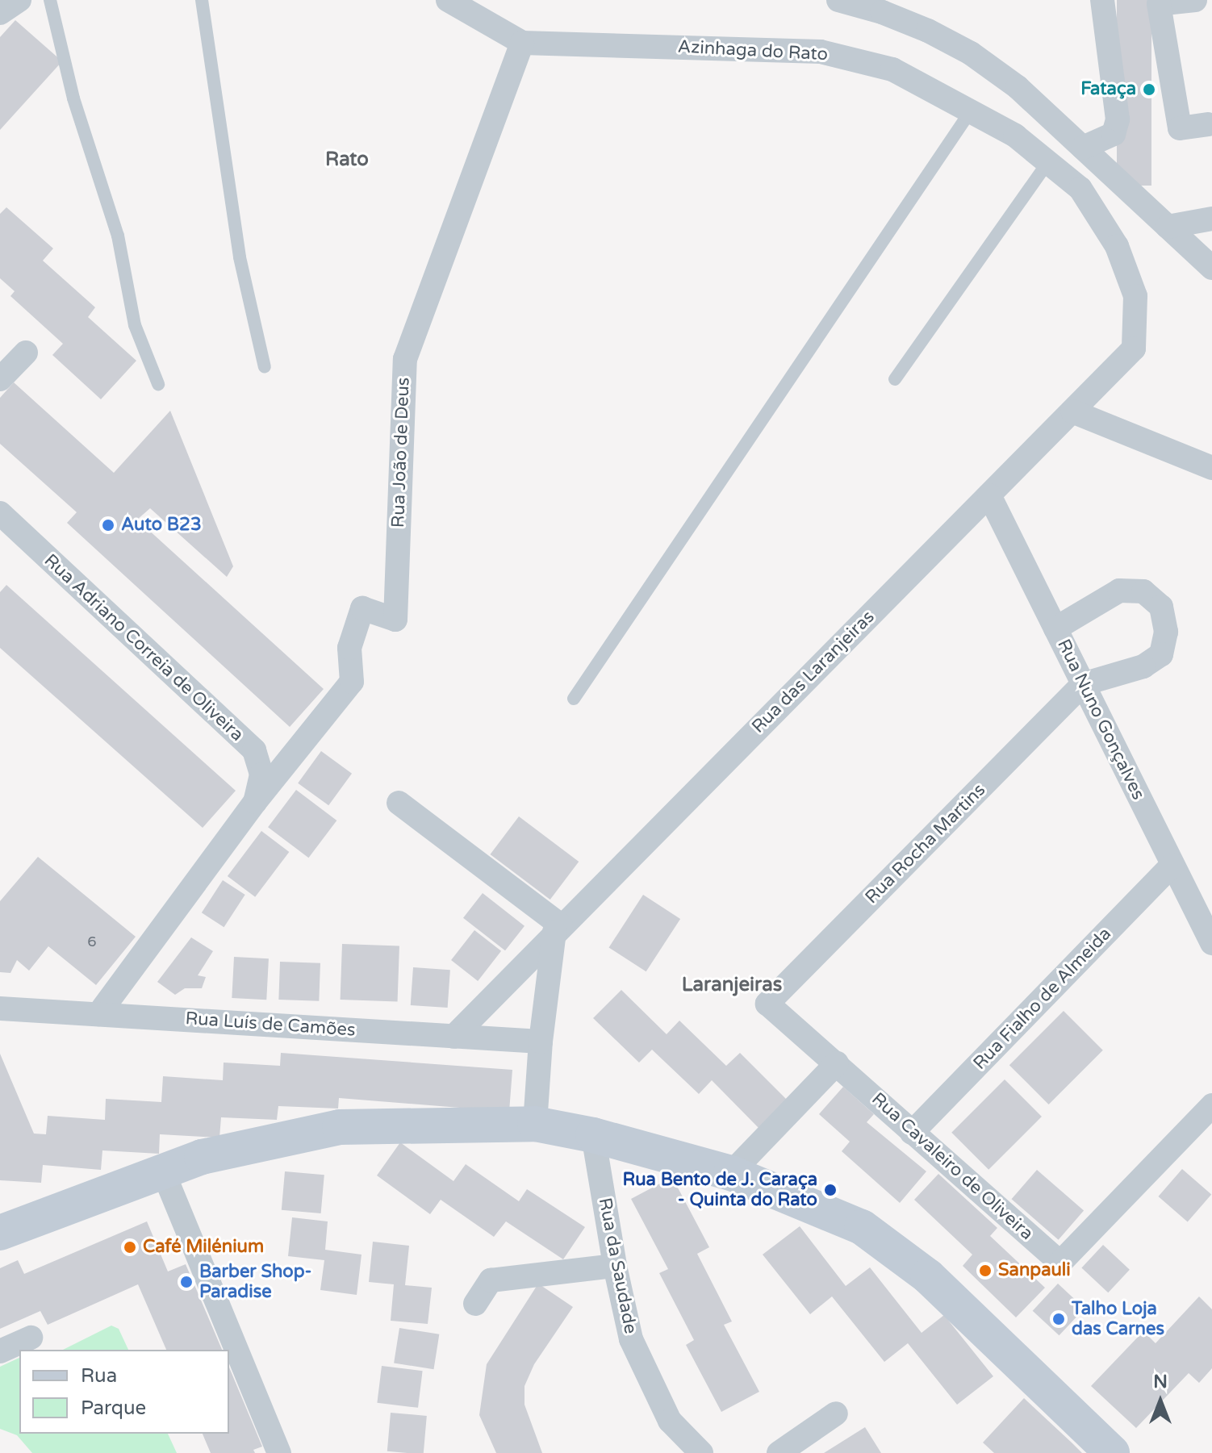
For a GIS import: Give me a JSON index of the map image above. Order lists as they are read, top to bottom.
{
  "streets": {
    "street": [
      "Azinhaga do Rato",
      "Rua João de Deus",
      "Rua Adriano Correia de Oliveira",
      "Rua das Laranjeiras",
      "Rua Nuno Gonçalves",
      "Rua Rocha Martins",
      "Rua Fialho de Almeida",
      "Rua Luís de Camões",
      "Rua Cavaleiro de Oliveira",
      "Rua da Saudade"
    ]
  },
  "crossings": [
    ["Azinhaga do Rato", "Rua João de Deus"],
    ["Azinhaga do Rato", "Rua das Laranjeiras"],
    ["Rua João de Deus", "Rua Adriano Correia de Oliveira"],
    ["Rua Adriano Correia de Oliveira", "Rua Luís de Camões"],
    ["Rua das Laranjeiras", "Rua Nuno Gonçalves"],
    ["Rua das Laranjeiras", "Rua Luís de Camões"],
    ["Rua Nuno Gonçalves", "Rua Rocha Martins"],
    ["Rua Nuno Gonçalves", "Rua Fialho de Almeida"],
    ["Rua Rocha Martins", "Rua Cavaleiro de Oliveira"],
    ["Rua Fialho de Almeida", "Rua Cavaleiro de Oliveira"]
  ],
  "districts": ["Rato", "Laranjeiras"],
  "places": [
    "Fataça",
    "Auto B23",
    "Rua Bento de J. Caraça - Quinta do Rato",
    "Café Milénium",
    "Sanpauli",
    "Barber Shop- Paradise",
    "Talho Loja das Carnes"
  ],
  "house_numbers": ["6"],
  "legend": ["Rua", "Parque"],
  "north": "top"
}
